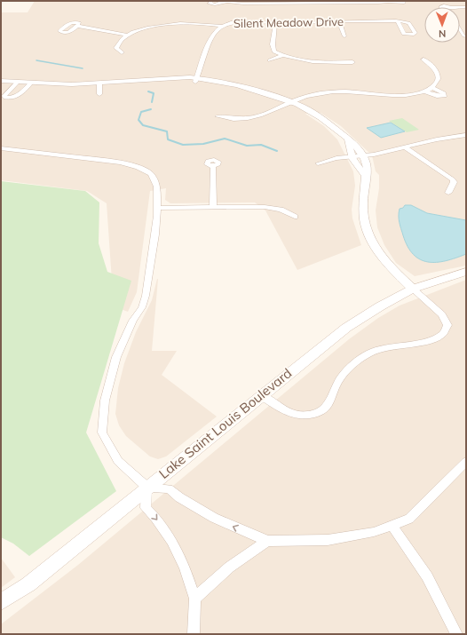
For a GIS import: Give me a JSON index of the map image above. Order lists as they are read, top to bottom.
{
  "streets": {
    "main road": ["Lake Saint Louis Boulevard"],
    "street": ["Silent Meadow Drive"]
  },
  "north": "bottom"
}
